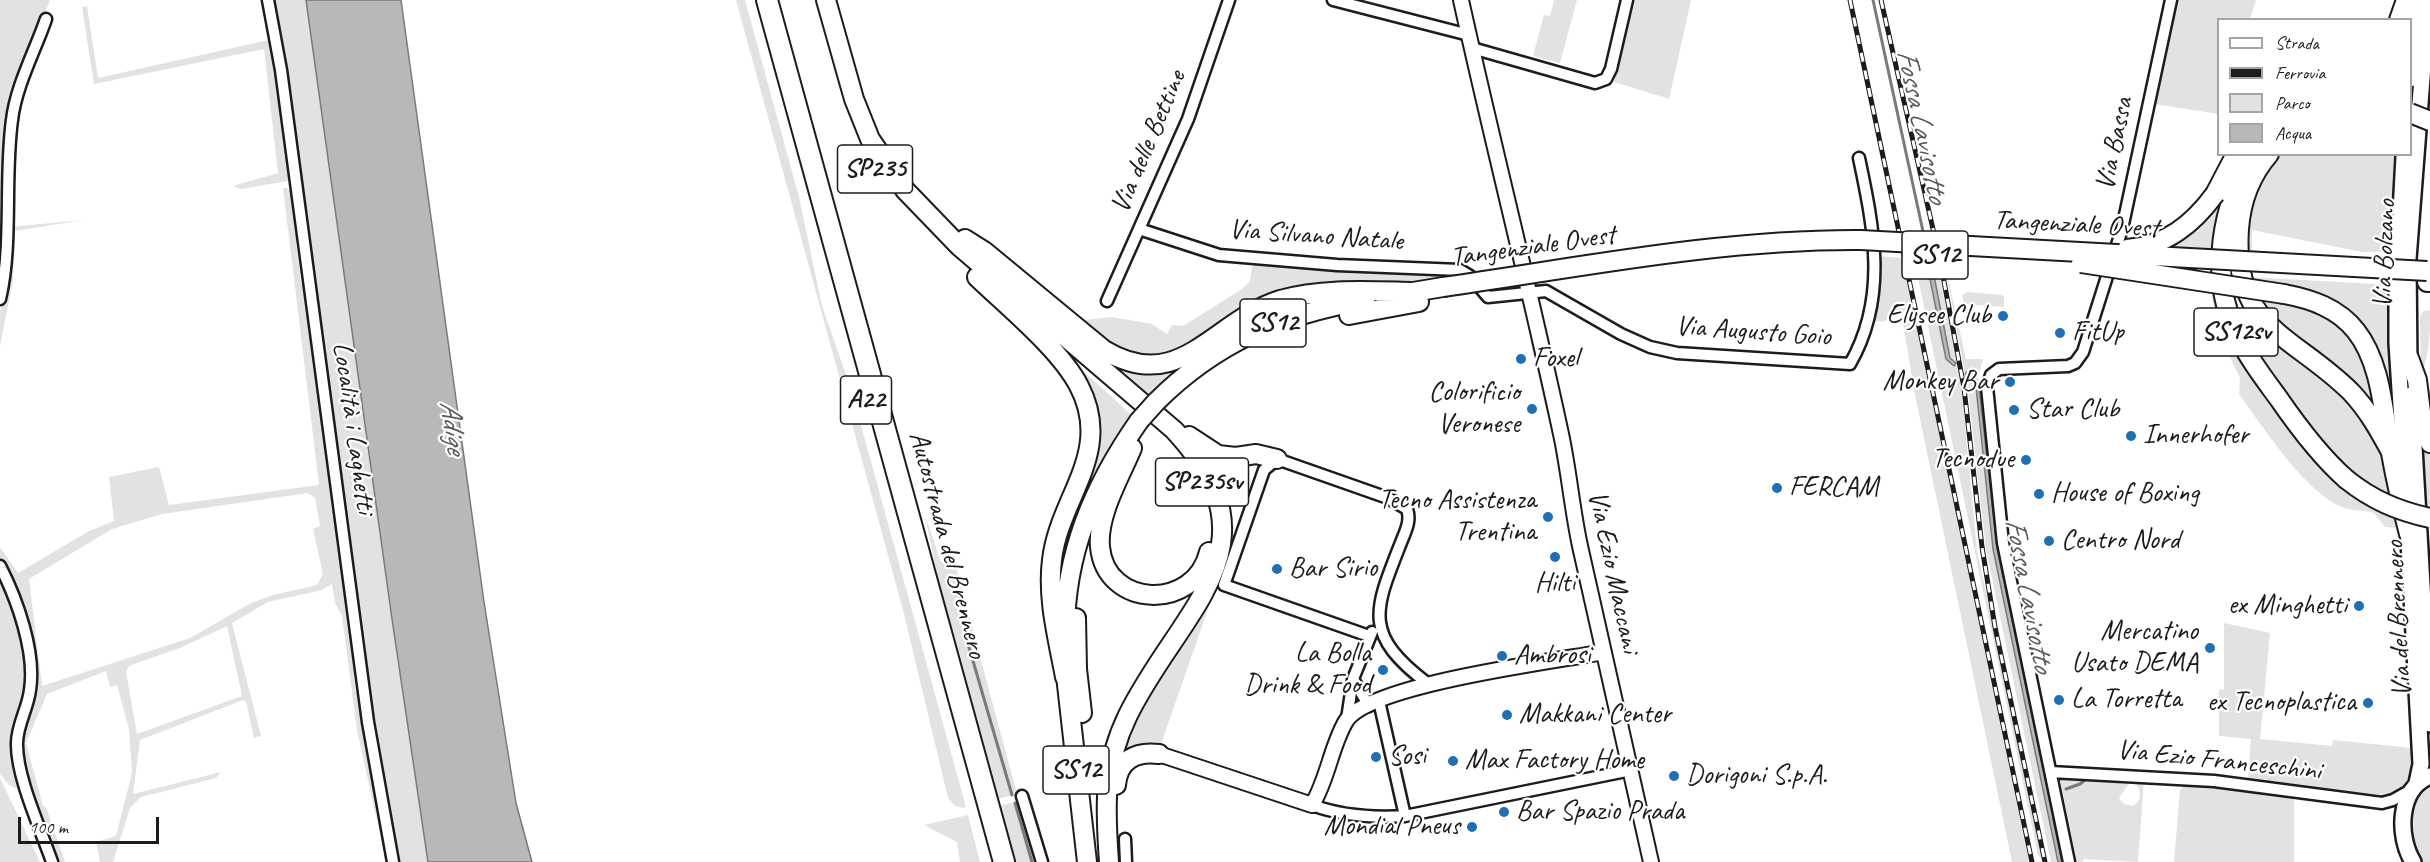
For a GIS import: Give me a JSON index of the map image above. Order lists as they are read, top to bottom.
{
  "streets": {
    "highway": [
      "SP235",
      "Tangenziale Ovest",
      "SS12",
      "SS12sv",
      "A22",
      "SP235sv",
      "Autostrada del Brennero"
    ],
    "main road": ["Via Bolzano", "Via del Brennero"],
    "street": [
      "Via delle Bettine",
      "Via Bassa",
      "Via Silvano Natale",
      "Via Augusto Goio",
      "Località i Laghetti",
      "Via Ezio Maccani",
      "Via Ezio Franceschini"
    ]
  },
  "crossings": [
    ["Via delle Bettine", "Via Silvano Natale"],
    ["Via Bassa", "Via Ezio Franceschini"],
    ["SP235", "SP235sv"],
    ["Tangenziale Ovest", "SS12sv"],
    ["Tangenziale Ovest", "SP235sv"],
    ["Via Silvano Natale", "Via Augusto Goio"],
    ["Via Silvano Natale", "Via Ezio Maccani"],
    ["Via Bolzano", "SS12sv"],
    ["Via Bolzano", "Via del Brennero"],
    ["Via Augusto Goio", "Via Ezio Maccani"],
    ["SS12sv", "Via del Brennero"]
  ],
  "water": ["Fossa Lavisotto", "Adige"],
  "places": [
    "Elysee Club",
    "FitUp",
    "Foxel",
    "Monkey Bar",
    "Colorificio Veronese",
    "Star Club",
    "Innerhofer",
    "Tecnodue",
    "FERCAM",
    "House of Boxing",
    "Tecno Assistenza Trentina",
    "Centro Nord",
    "Hilti",
    "Bar Sirio",
    "ex Minghetti",
    "Mercatino Usato DEMA",
    "Ambrosi",
    "La Bolla Drink & Food",
    "La Torretta",
    "ex Tecnoplastica",
    "Makkani Center",
    "Sosi",
    "Max Factory Home",
    "Dorigoni S.p.A.",
    "Bar Spazio Prada",
    "Mondial Pneus"
  ],
  "legend": [
    "Strada",
    "Ferrovia",
    "Parco",
    "Acqua"
  ],
  "scale_bar": "100 m"
}
